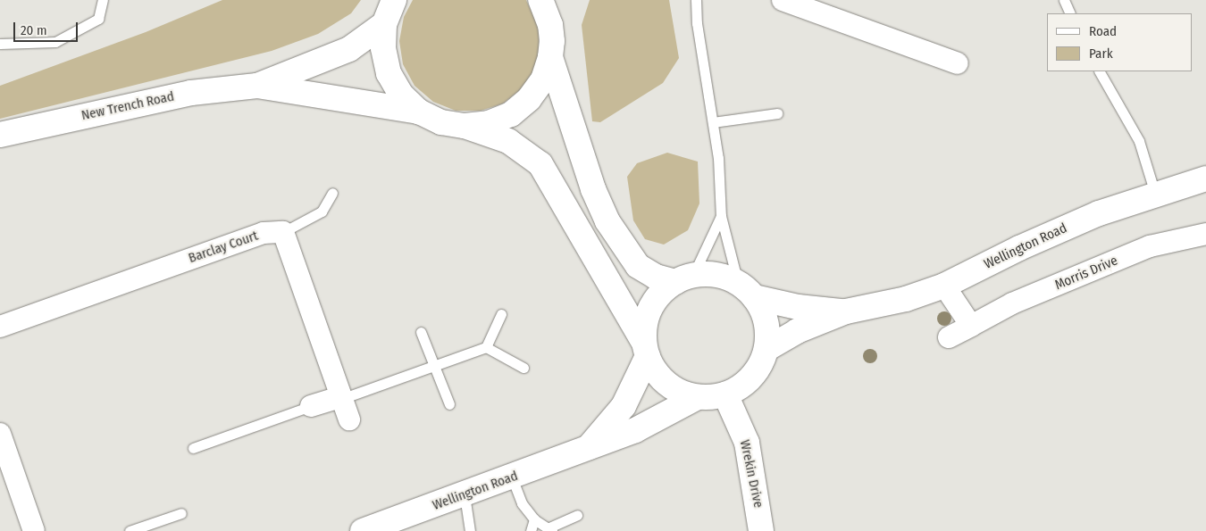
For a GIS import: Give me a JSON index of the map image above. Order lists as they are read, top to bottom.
{
  "streets": {
    "main road": ["New Trench Road", "Wellington Road", "Wrekin Drive"],
    "street": ["Barclay Court", "Morris Drive"]
  },
  "crossings": [
    ["Wellington Road", "Wrekin Drive"]
  ],
  "legend": ["Road", "Park"],
  "scale_bar": "20 m"
}
